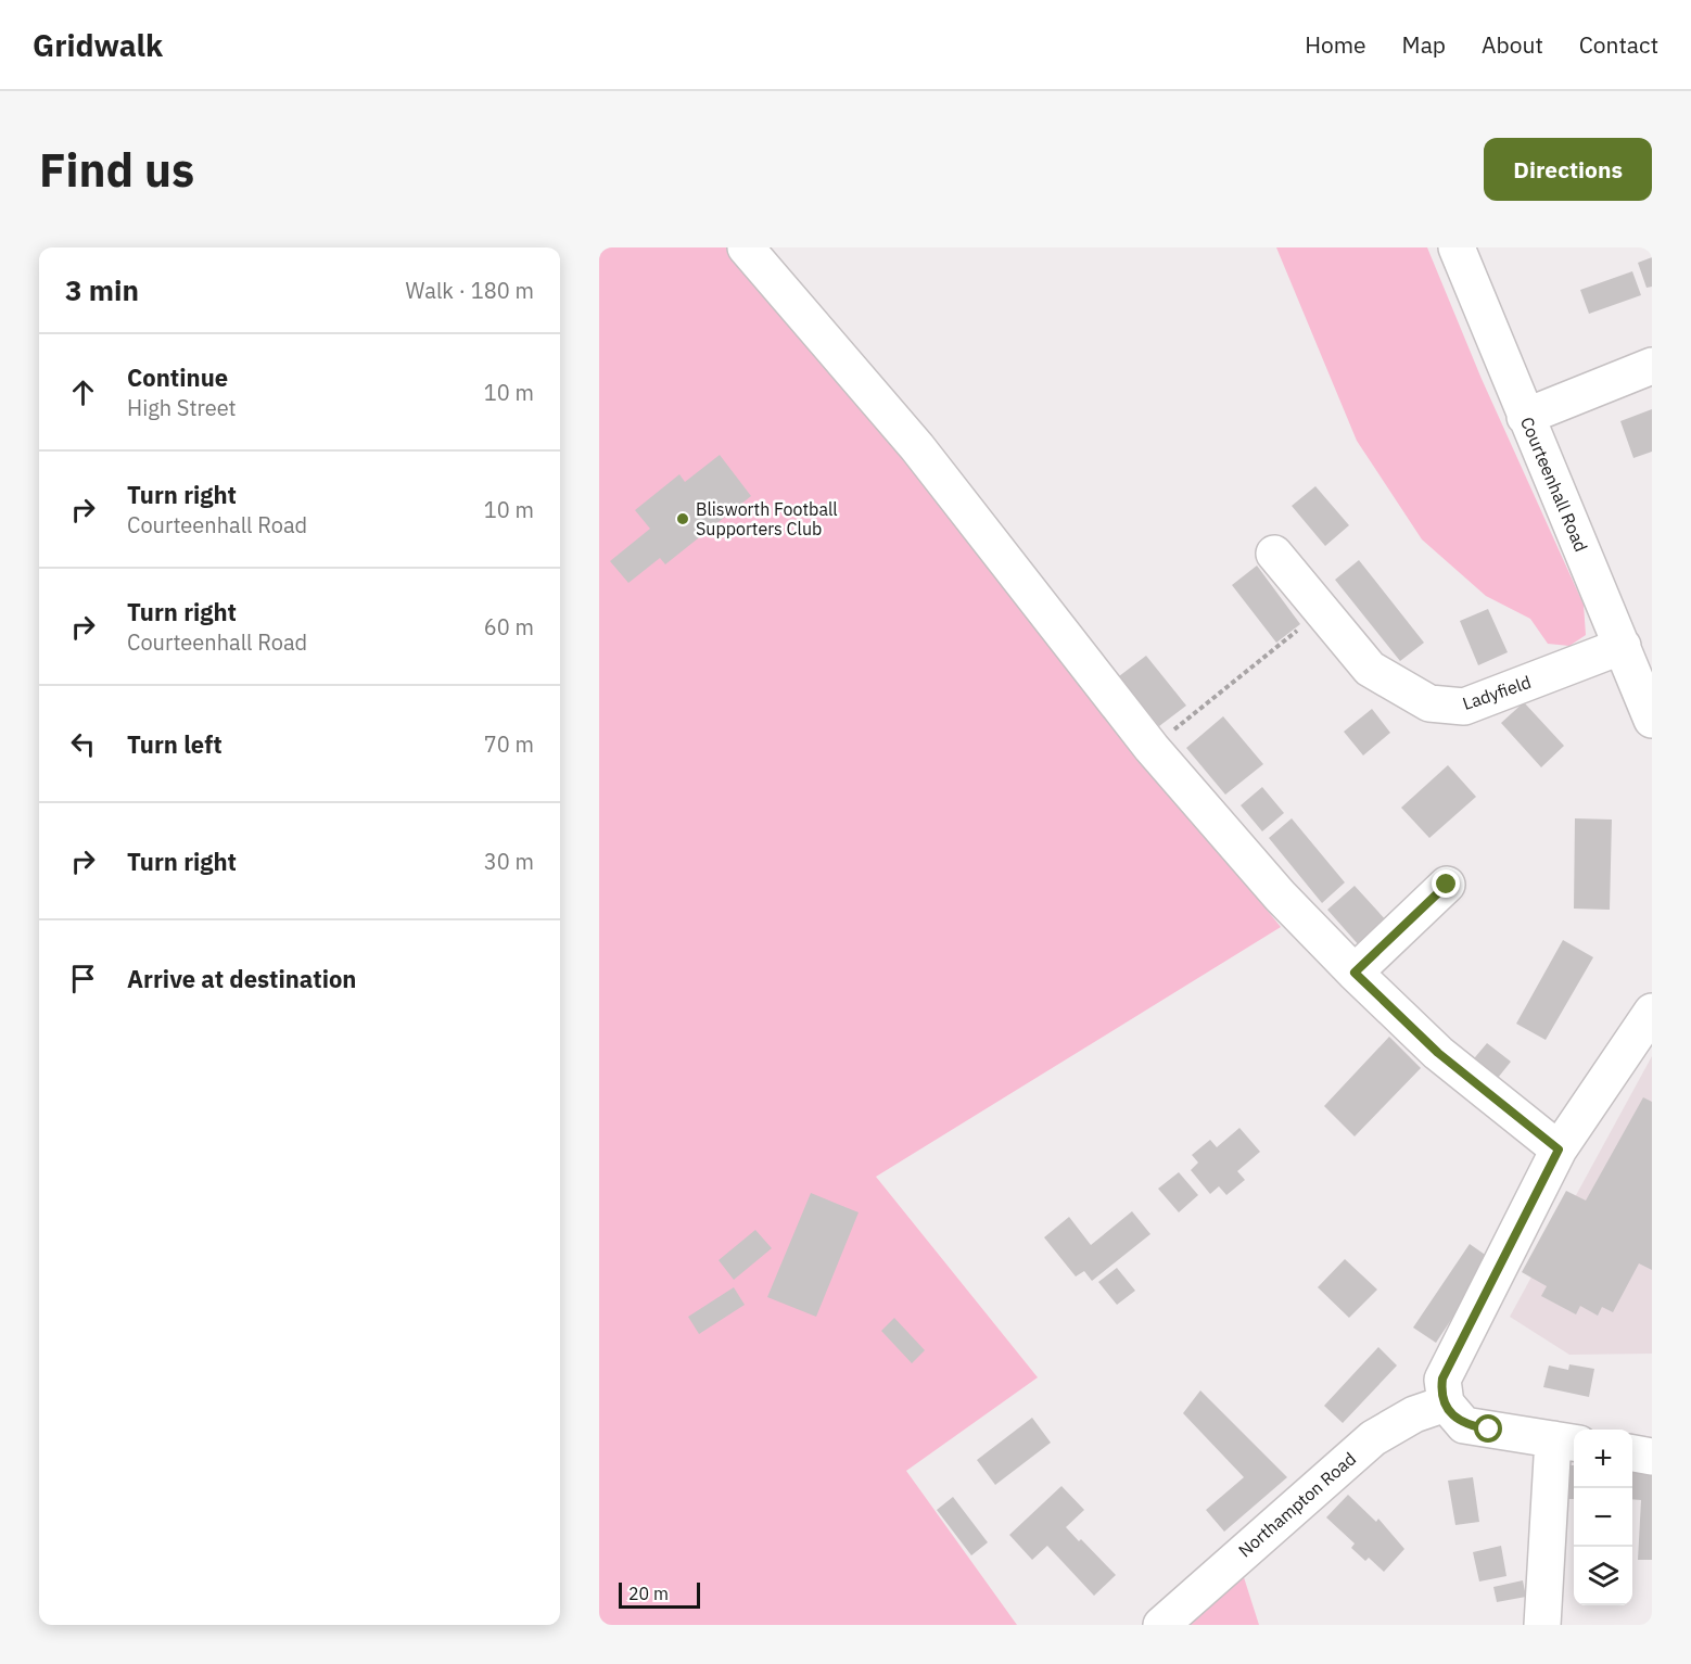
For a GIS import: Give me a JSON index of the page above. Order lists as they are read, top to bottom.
{
  "streets": {
    "street": ["Courteenhall Road", "Ladyfield", "Northampton Road"]
  },
  "crossings": [
    ["Courteenhall Road", "Ladyfield"]
  ],
  "places": ["Blisworth Football Supporters Club"],
  "scale_bar": "20 m",
  "page": {
    "header": "Gridwalk",
    "nav": [
      "Home",
      "Map",
      "About",
      "Contact"
    ],
    "buttons": "Directions",
    "title": "Find us",
    "heading": ["3 min", "Walk · 180 m"],
    "list": [
      ["Continue", "High Street", "10 m"],
      ["Turn right", "Courteenhall Road", "10 m"],
      ["Turn right", "Courteenhall Road", "60 m"],
      ["Turn left", "70 m"],
      ["Turn right", "30 m"],
      "Arrive at destination"
    ],
    "map_buttons": ["+", "−"],
    "scale": "20 m"
  }
}
